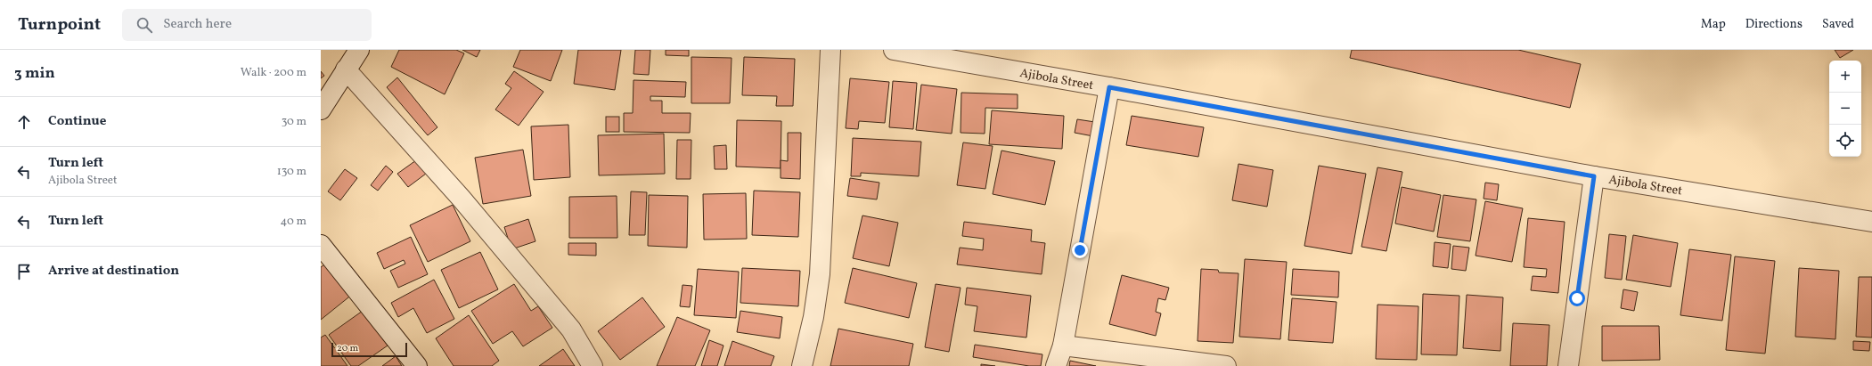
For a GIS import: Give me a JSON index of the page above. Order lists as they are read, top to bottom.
{
  "streets": {
    "street": ["Ajibola Street"]
  },
  "scale_bar": "20 m",
  "page": {
    "header": "Turnpoint",
    "search": "Search here",
    "nav": ["Map", "Directions", "Saved"],
    "heading": ["3 min", "Walk · 200 m"],
    "map_buttons": ["+", "−"],
    "list": [
      ["Continue", "30 m"],
      ["Turn left", "Ajibola Street", "130 m"],
      ["Turn left", "40 m"],
      "Arrive at destination"
    ],
    "scale": "20 m"
  }
}
